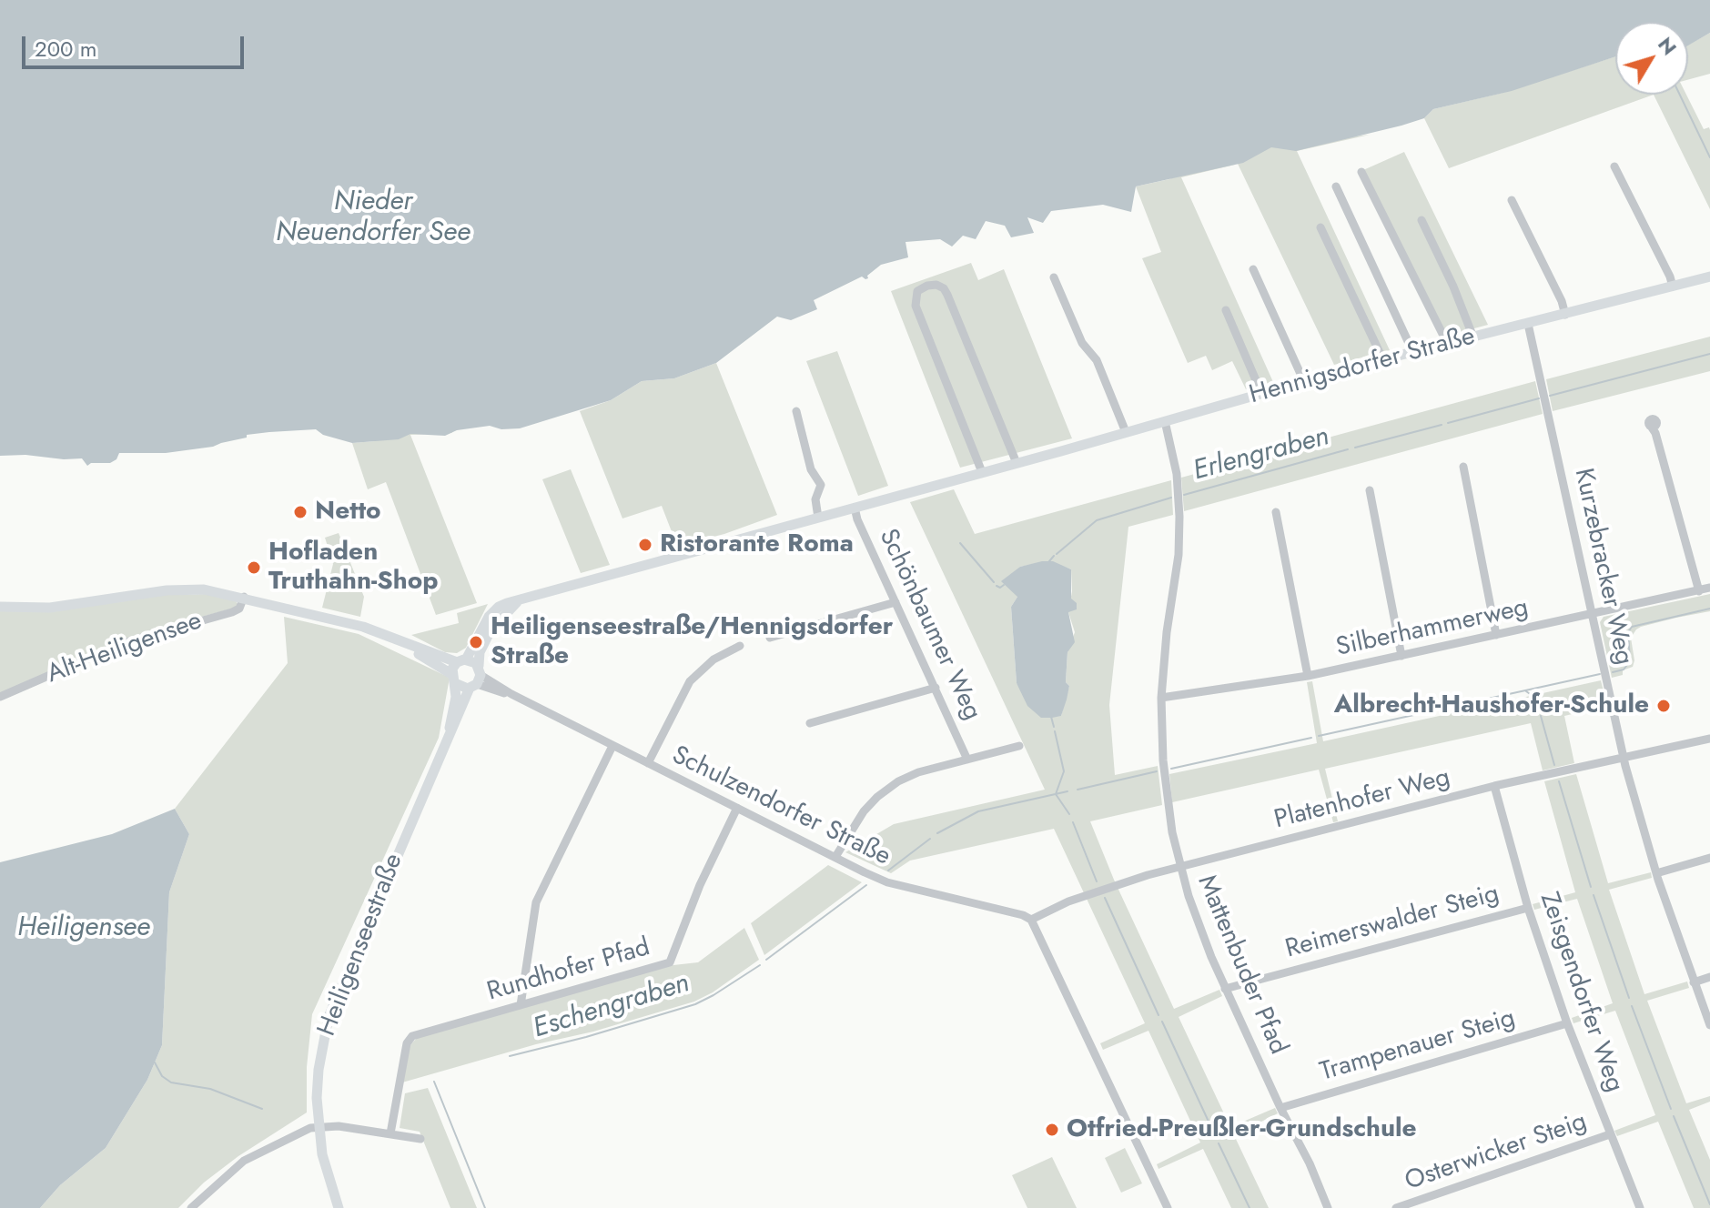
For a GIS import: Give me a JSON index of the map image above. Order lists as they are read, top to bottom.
{
  "streets": {
    "main road": ["Hennigsdorfer Straße", "Alt-Heiligensee", "Heiligenseestraße"],
    "street": [
      "Kurzebracker Weg",
      "Schönbaumer Weg",
      "Silberhammerweg",
      "Platenhofer Weg",
      "Schulzendorfer Straße",
      "Reimerswalder Steig",
      "Mattenbuder Pfad",
      "Rundhofer Pfad",
      "Zeisgendorfer Weg",
      "Trampenauer Steig",
      "Osterwicker Steig"
    ]
  },
  "crossings": [
    ["Hennigsdorfer Straße", "Kurzebracker Weg"],
    ["Hennigsdorfer Straße", "Schönbaumer Weg"],
    ["Hennigsdorfer Straße", "Heiligenseestraße"],
    ["Hennigsdorfer Straße", "Mattenbuder Pfad"],
    ["Kurzebracker Weg", "Silberhammerweg"],
    ["Kurzebracker Weg", "Platenhofer Weg"],
    ["Silberhammerweg", "Mattenbuder Pfad"],
    ["Platenhofer Weg", "Schulzendorfer Straße"],
    ["Platenhofer Weg", "Mattenbuder Pfad"],
    ["Platenhofer Weg", "Zeisgendorfer Weg"],
    ["Schulzendorfer Straße", "Heiligenseestraße"],
    ["Schulzendorfer Straße", "Rundhofer Pfad"],
    ["Reimerswalder Steig", "Mattenbuder Pfad"],
    ["Reimerswalder Steig", "Zeisgendorfer Weg"],
    ["Mattenbuder Pfad", "Trampenauer Steig"],
    ["Zeisgendorfer Weg", "Trampenauer Steig"],
    ["Zeisgendorfer Weg", "Osterwicker Steig"]
  ],
  "water": [
    "Nieder Neuendorfer See",
    "Erlengraben",
    "Heiligensee",
    "Eschengraben"
  ],
  "places": [
    "Netto",
    "Ristorante Roma",
    "Hofladen Truthahn-Shop",
    "Heiligenseestraße/Hennigsdorfer Straße",
    "Albrecht-Haushofer-Schule",
    "Otfried-Preußler-Grundschule"
  ],
  "scale_bar": "200 m",
  "north": "top right"
}
